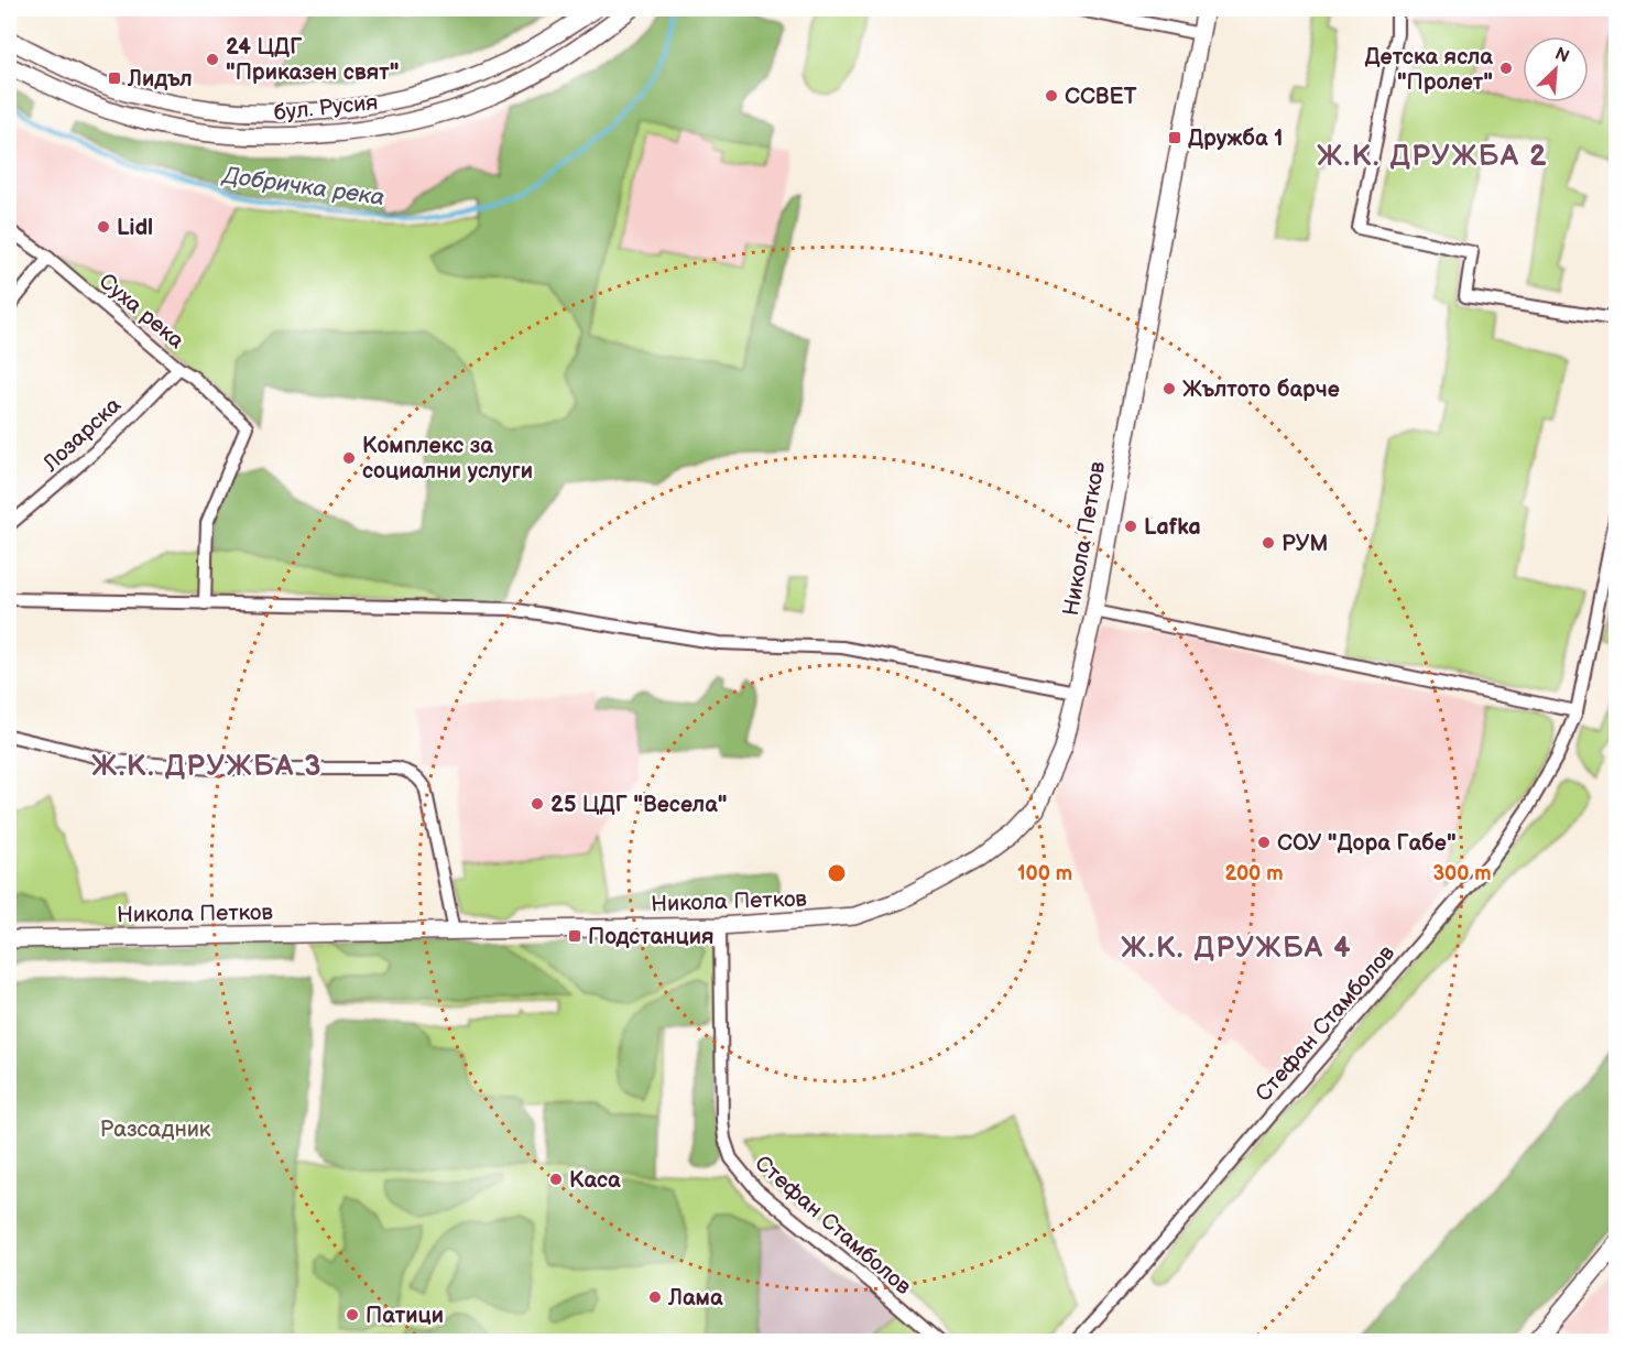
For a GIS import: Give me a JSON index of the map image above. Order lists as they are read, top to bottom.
{
  "streets": {
    "street": [
      "бул. Русия",
      "Суха река",
      "Лозарска",
      "Никола Петков",
      "Стефан Стамболов"
    ]
  },
  "crossings": [
    ["Суха река", "Лозарска"],
    ["Никола Петков", "Стефан Стамболов"]
  ],
  "districts": ["Ж.К. ДРУЖБА 2", "Ж.К. ДРУЖБА 3", "Ж.К. ДРУЖБА 4"],
  "water": ["Добричка река"],
  "parks": ["Разсадник"],
  "places": {
    "other": [
      "24 ЦДГ \"Приказен свят\"",
      "Детска ясла \"Пролет\"",
      "ССВЕТ",
      "Lidl",
      "Жълтото барче",
      "Комплекс за социални услуги",
      "Lafka",
      "РУМ",
      "25 ЦДГ \"Весела\"",
      "СОУ \"Дора Габе\"",
      "Каса",
      "Лама",
      "Патици"
    ],
    "transit": ["Лидъл", "Дружба 1", "Подстанция"]
  },
  "north": "top right",
  "rings": ["100 m", "200 m", "300 m"]
}
